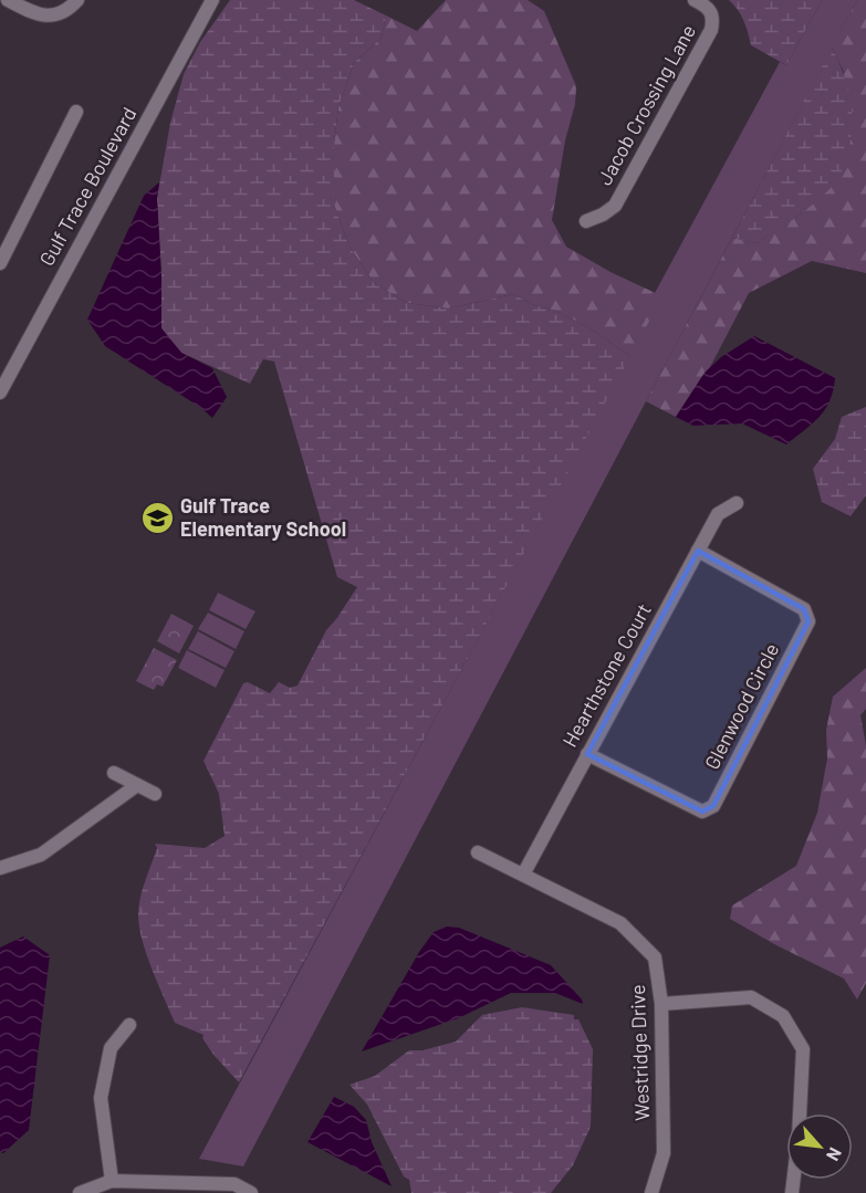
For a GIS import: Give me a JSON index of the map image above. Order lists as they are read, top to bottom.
{
  "streets": {
    "street": [
      "Jacob Crossing Lane",
      "Gulf Trace Boulevard",
      "Hearthstone Court",
      "Glenwood Circle",
      "Westridge Drive"
    ]
  },
  "crossings": [
    ["Hearthstone Court", "Glenwood Circle"],
    ["Hearthstone Court", "Westridge Drive"]
  ],
  "places": {
    "school or university": ["Gulf Trace Elementary School"]
  },
  "north": "bottom right"
}
